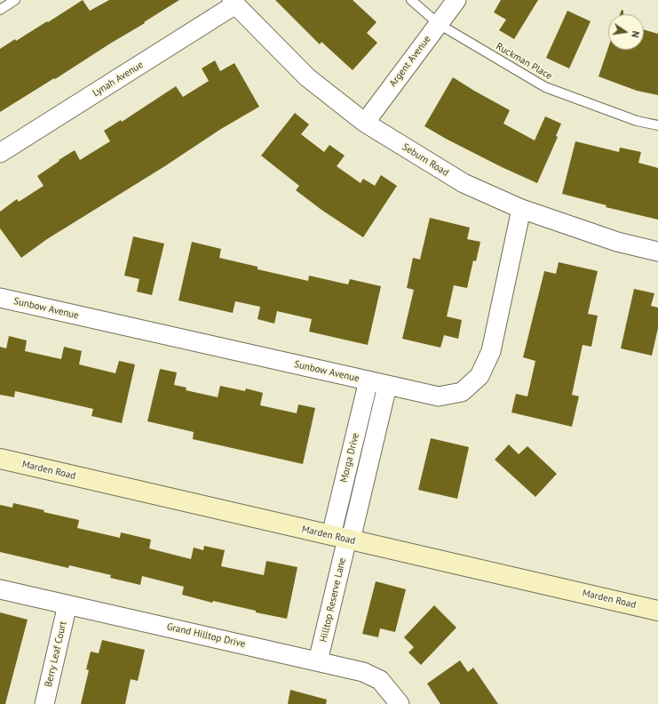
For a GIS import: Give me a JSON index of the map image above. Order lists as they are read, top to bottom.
{
  "streets": {
    "street": [
      "Argent Avenue",
      "Lynah Avenue",
      "Seburn Road",
      "Sunbow Avenue",
      "Morga Drive",
      "Marden Road",
      "Hilltop Reserve Lane",
      "Grand Hilltop Drive",
      "Berry Leaf Court"
    ],
    "lane": ["Ruckman Place"]
  },
  "crossings": [
    ["Argent Avenue", "Ruckman Place"],
    ["Argent Avenue", "Seburn Road"],
    ["Lynah Avenue", "Seburn Road"],
    ["Seburn Road", "Sunbow Avenue"],
    ["Sunbow Avenue", "Morga Drive"],
    ["Morga Drive", "Marden Road"],
    ["Morga Drive", "Hilltop Reserve Lane"],
    ["Marden Road", "Hilltop Reserve Lane"],
    ["Hilltop Reserve Lane", "Grand Hilltop Drive"],
    ["Grand Hilltop Drive", "Berry Leaf Court"]
  ],
  "north": "right"
}
